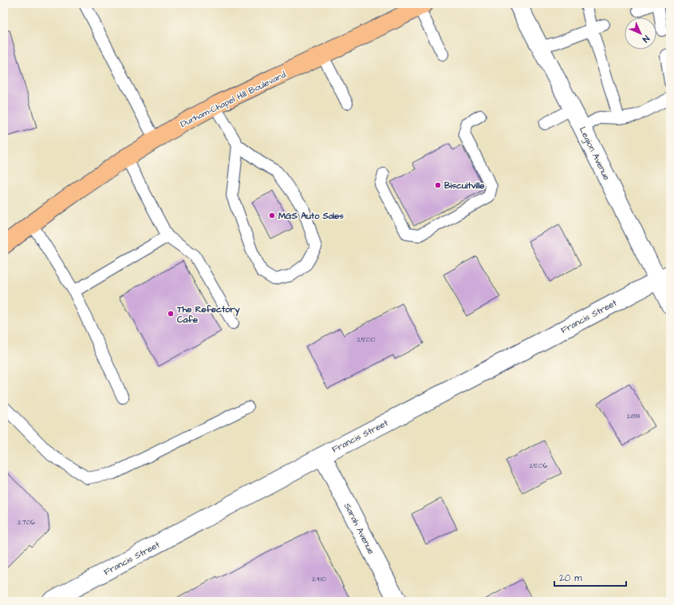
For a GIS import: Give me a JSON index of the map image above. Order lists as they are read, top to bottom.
{
  "streets": {
    "main road": ["Durham-Chapel Hill Boulevard"],
    "street": ["Legion Avenue", "Francis Street", "Sarah Avenue"]
  },
  "crossings": [
    ["Legion Avenue", "Francis Street"],
    ["Francis Street", "Sarah Avenue"]
  ],
  "places": ["Biscuitville", "MGS Auto Sales", "The Refectory Cafe"],
  "house_numbers": [
    "2500",
    "2813",
    "2506",
    "2706",
    "2410"
  ],
  "scale_bar": "20 m",
  "north": "bottom right"
}
